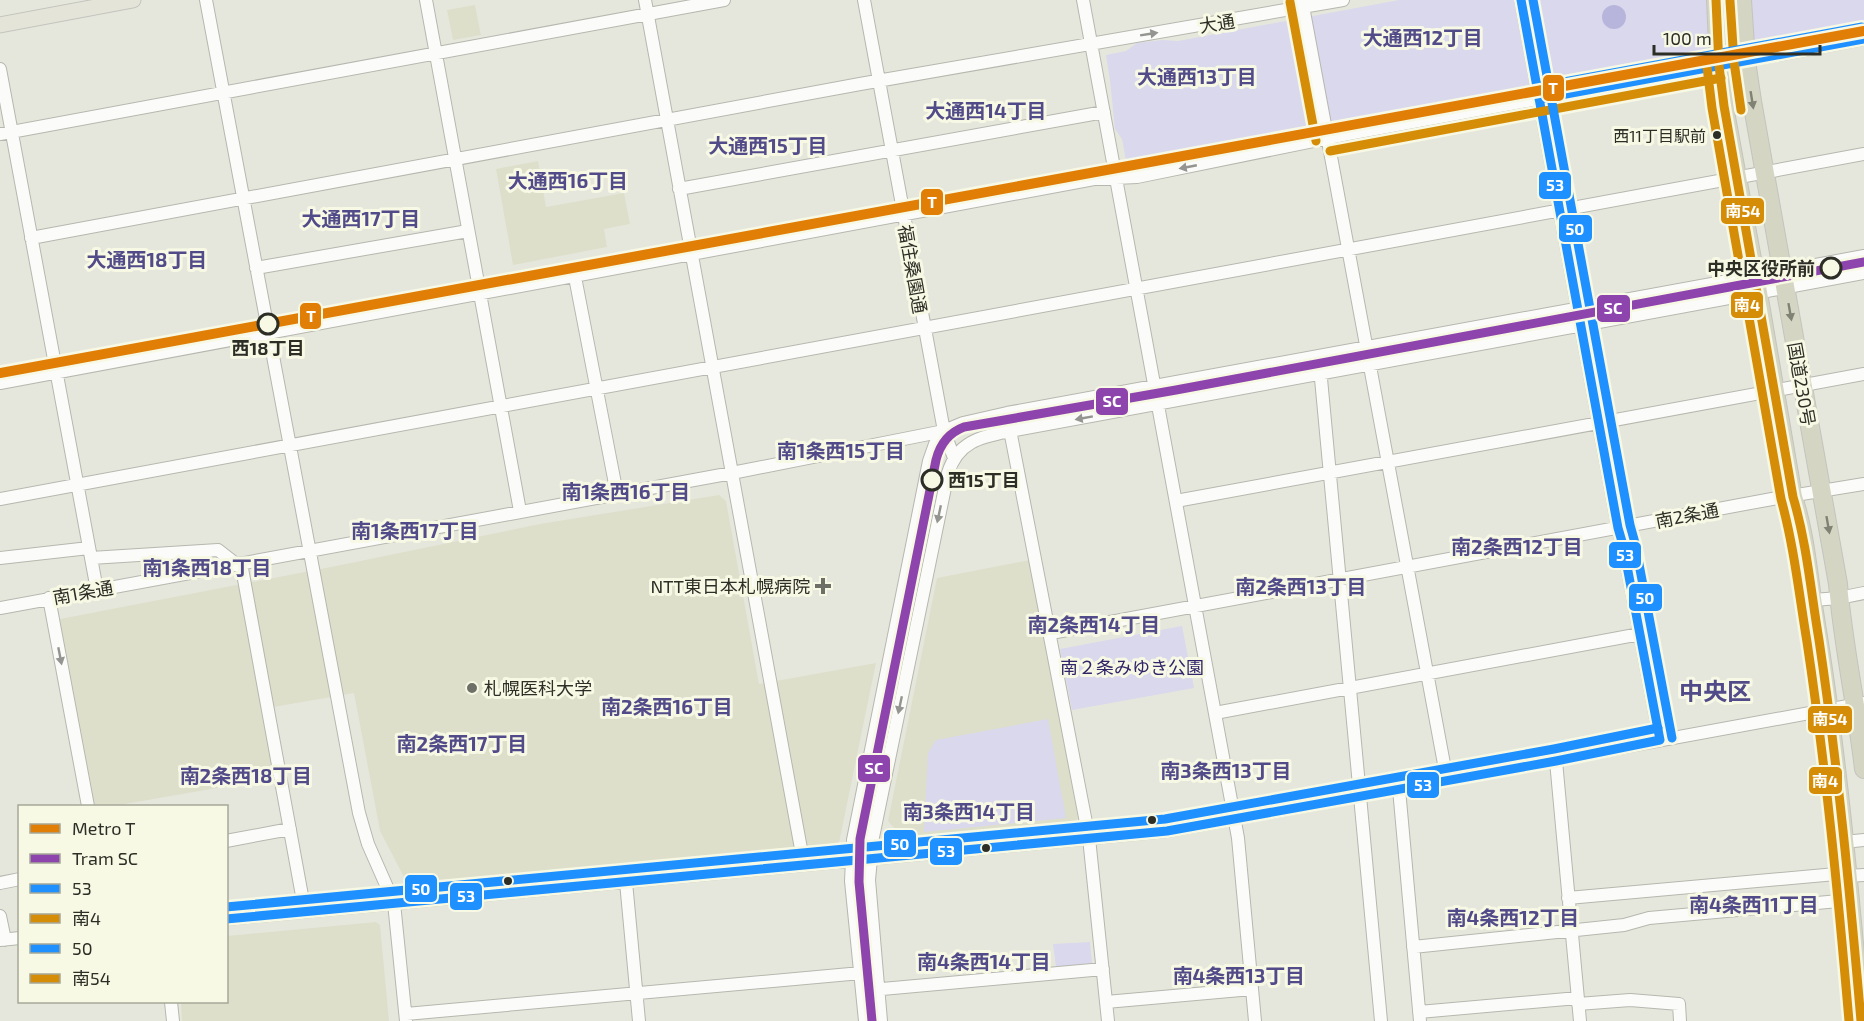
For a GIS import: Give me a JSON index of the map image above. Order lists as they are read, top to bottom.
{
  "streets": {
    "highway": ["国道230号"],
    "street": [
      "大通",
      "福住桑園通",
      "南2条通",
      "南1条通"
    ]
  },
  "crossings": [
    ["大通", "福住桑園通"],
    ["福住桑園通", "南1条通"],
    ["国道230号", "南2条通"],
    ["国道230号", "南1条通"]
  ],
  "districts": [
    "大通西12丁目",
    "大通西13丁目",
    "大通西14丁目",
    "大通西15丁目",
    "大通西16丁目",
    "大通西17丁目",
    "大通西18丁目",
    "南1条西15丁目",
    "南1条西16丁目",
    "南1条西17丁目",
    "南2条西12丁目",
    "南1条西18丁目",
    "南2条西13丁目",
    "南2条西14丁目",
    "中央区",
    "南2条西16丁目",
    "南2条西17丁目",
    "南3条西13丁目",
    "南2条西18丁目",
    "南3条西14丁目",
    "南4条西11丁目",
    "南4条西12丁目",
    "南4条西14丁目",
    "南4条西13丁目"
  ],
  "parks": ["南２条みゆき公園"],
  "places": {
    "other": [
      "西11丁目駅前",
      "中央区役所前",
      "西18丁目",
      "西15丁目",
      "札幌医科大学"
    ],
    "health": ["NTT東日本札幌病院"]
  },
  "lines": [
    "transit line 53",
    "transit line 50",
    "transit line 南54",
    "transit line 南4",
    "metro line T",
    "tram line SC"
  ],
  "legend": [
    "Metro T",
    "Tram SC",
    "53",
    "南4",
    "50",
    "南54"
  ],
  "scale_bar": "100 m"
}
